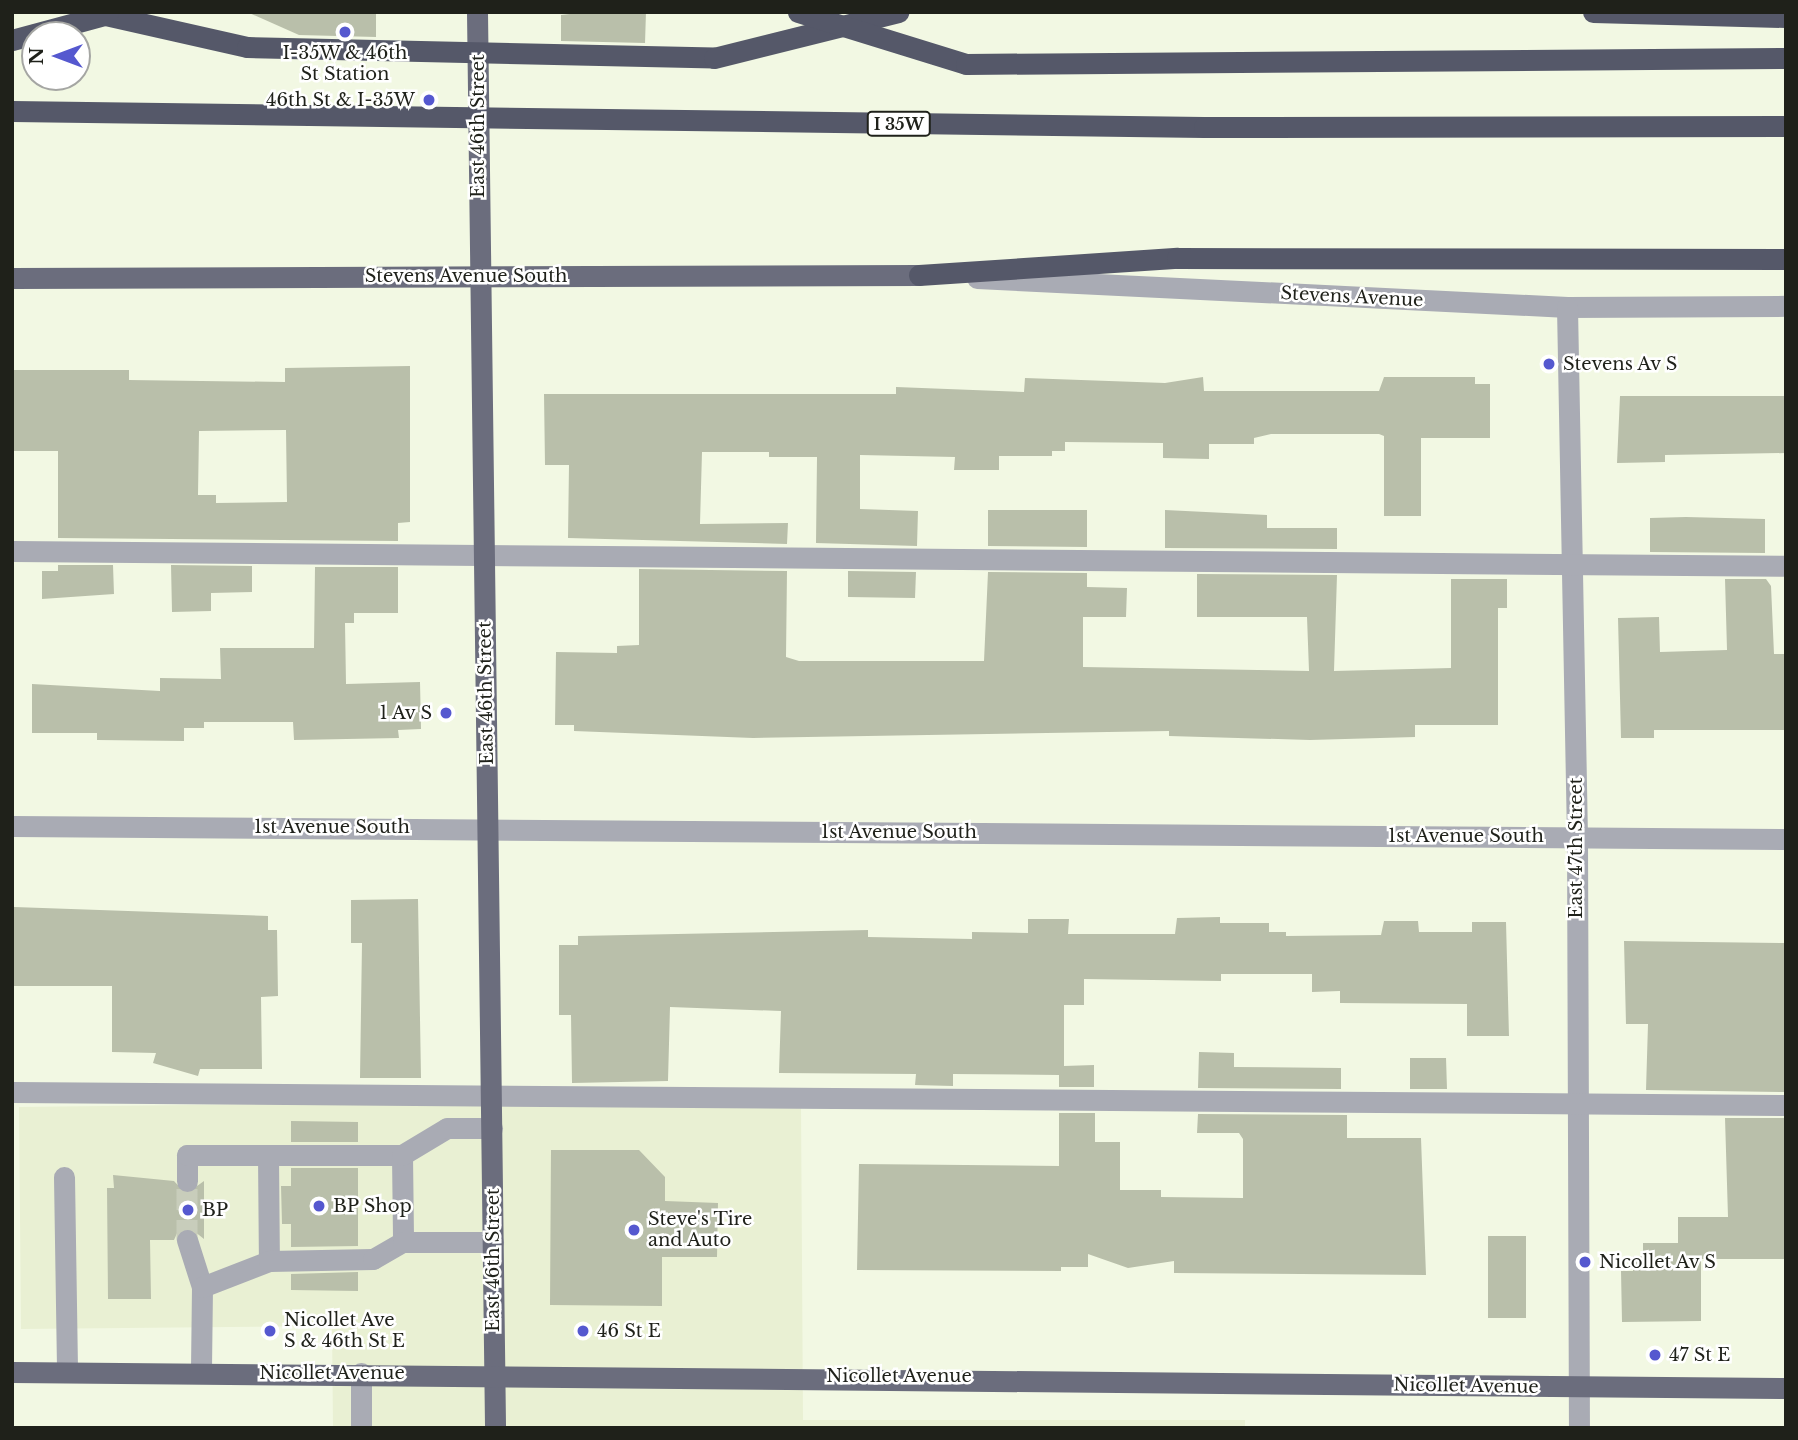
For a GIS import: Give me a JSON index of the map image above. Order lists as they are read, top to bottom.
{
  "streets": {
    "highway": ["I 35W"],
    "main road": ["East 46th Street", "Stevens Avenue South", "Nicollet Avenue"],
    "street": ["Stevens Avenue", "1st Avenue South", "East 47th Street"]
  },
  "crossings": [
    ["East 46th Street", "Stevens Avenue South"],
    ["East 46th Street", "1st Avenue South"],
    ["East 46th Street", "Nicollet Avenue"],
    ["Stevens Avenue South", "Stevens Avenue"],
    ["Stevens Avenue", "East 47th Street"],
    ["1st Avenue South", "East 47th Street"],
    ["East 47th Street", "Nicollet Avenue"]
  ],
  "places": [
    "I-35W & 46th St Station",
    "46th St & I-35W",
    "Stevens Av S",
    "1 Av S",
    "BP Shop",
    "BP",
    "Steve's Tire and Auto",
    "Nicollet Av S",
    "Nicollet Ave S & 46th St E",
    "46 St E",
    "47 St E"
  ],
  "north": "left"
}
